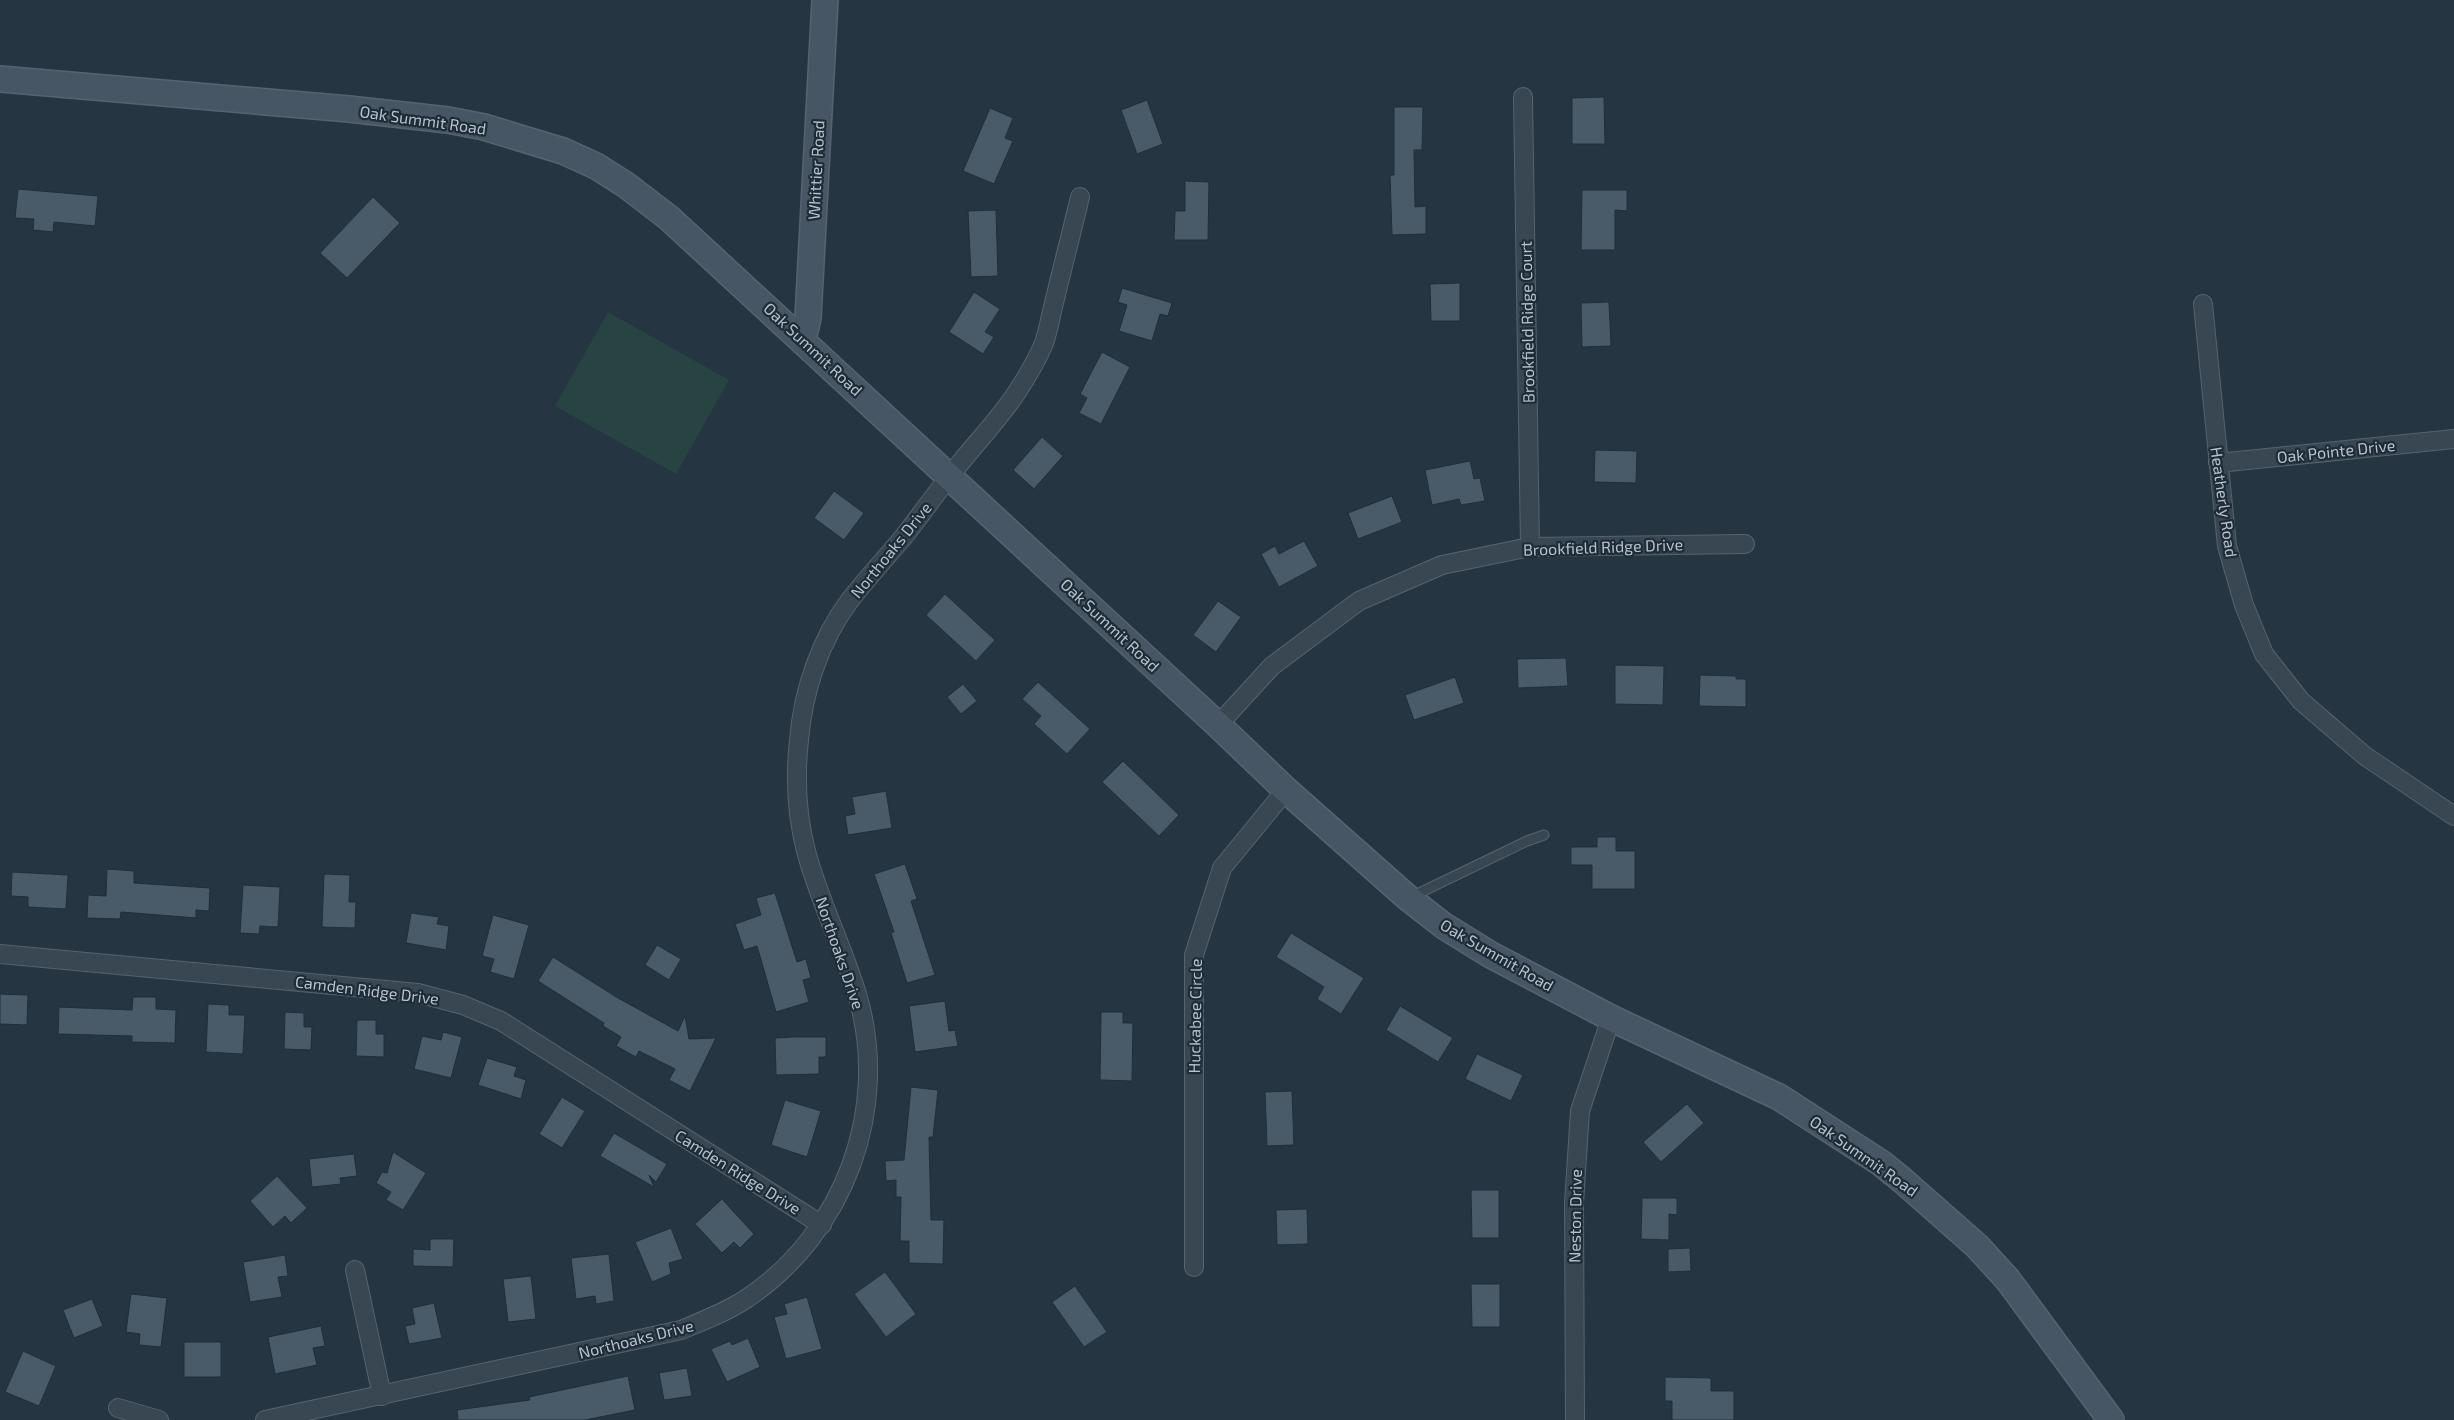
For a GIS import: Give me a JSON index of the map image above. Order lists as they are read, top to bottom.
{
  "streets": {
    "main road": ["Oak Summit Road", "Whittier Road"],
    "street": [
      "Brookfield Ridge Court",
      "Oak Pointe Drive",
      "Heatherly Road",
      "Brookfield Ridge Drive",
      "Northoaks Drive",
      "Camden Ridge Drive",
      "Huckabee Circle",
      "Neston Drive"
    ]
  },
  "crossings": [
    ["Oak Summit Road", "Whittier Road"],
    ["Oak Summit Road", "Brookfield Ridge Drive"],
    ["Oak Summit Road", "Northoaks Drive"],
    ["Oak Summit Road", "Huckabee Circle"],
    ["Oak Summit Road", "Neston Drive"],
    ["Brookfield Ridge Court", "Brookfield Ridge Drive"],
    ["Oak Pointe Drive", "Heatherly Road"],
    ["Northoaks Drive", "Camden Ridge Drive"]
  ]
}
